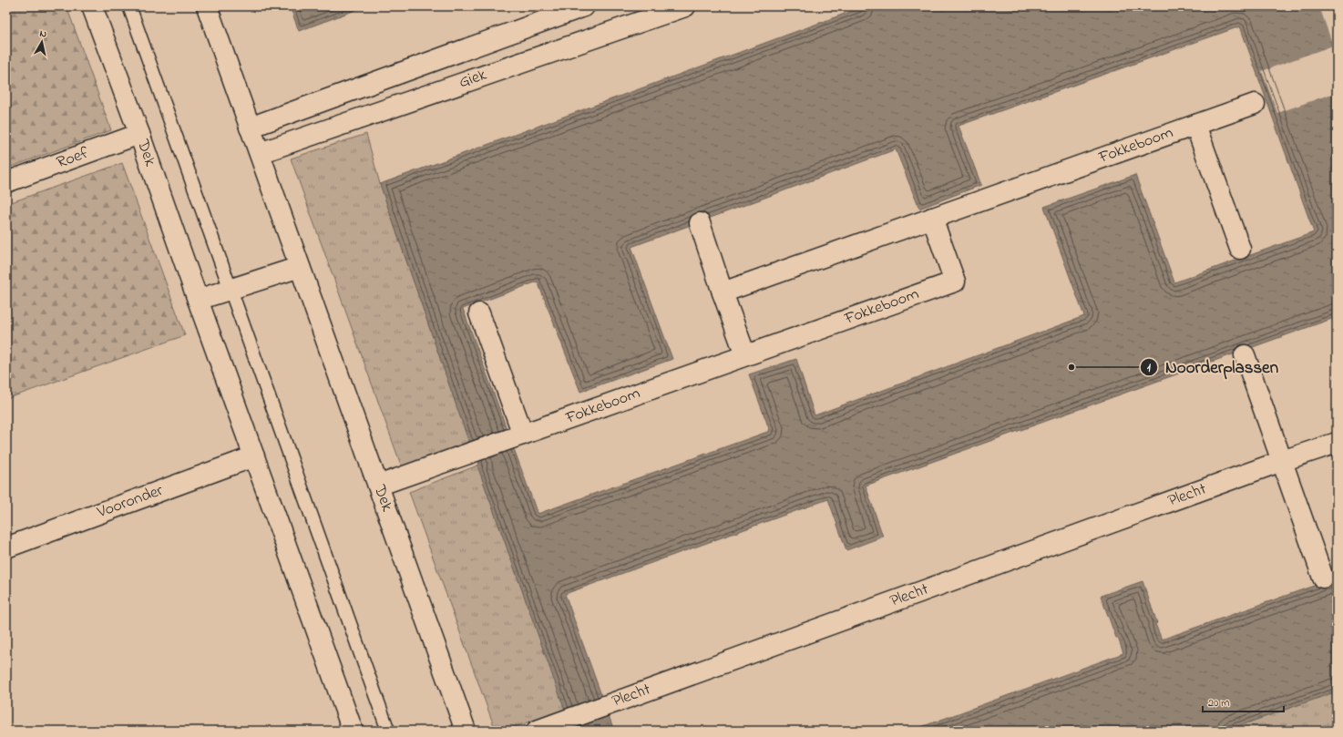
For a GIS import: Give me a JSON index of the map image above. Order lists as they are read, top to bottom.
{
  "streets": {
    "street": [
      "Giek",
      "Fokkeboom",
      "Dek",
      "Roef",
      "Plecht",
      "Vooronder"
    ]
  },
  "crossings": [
    ["Giek", "Dek"],
    ["Fokkeboom", "Dek"],
    ["Dek", "Roef"],
    ["Dek", "Vooronder"]
  ],
  "places": ["Noorderplassen"],
  "scale_bar": "20 m",
  "north": "top"
}
